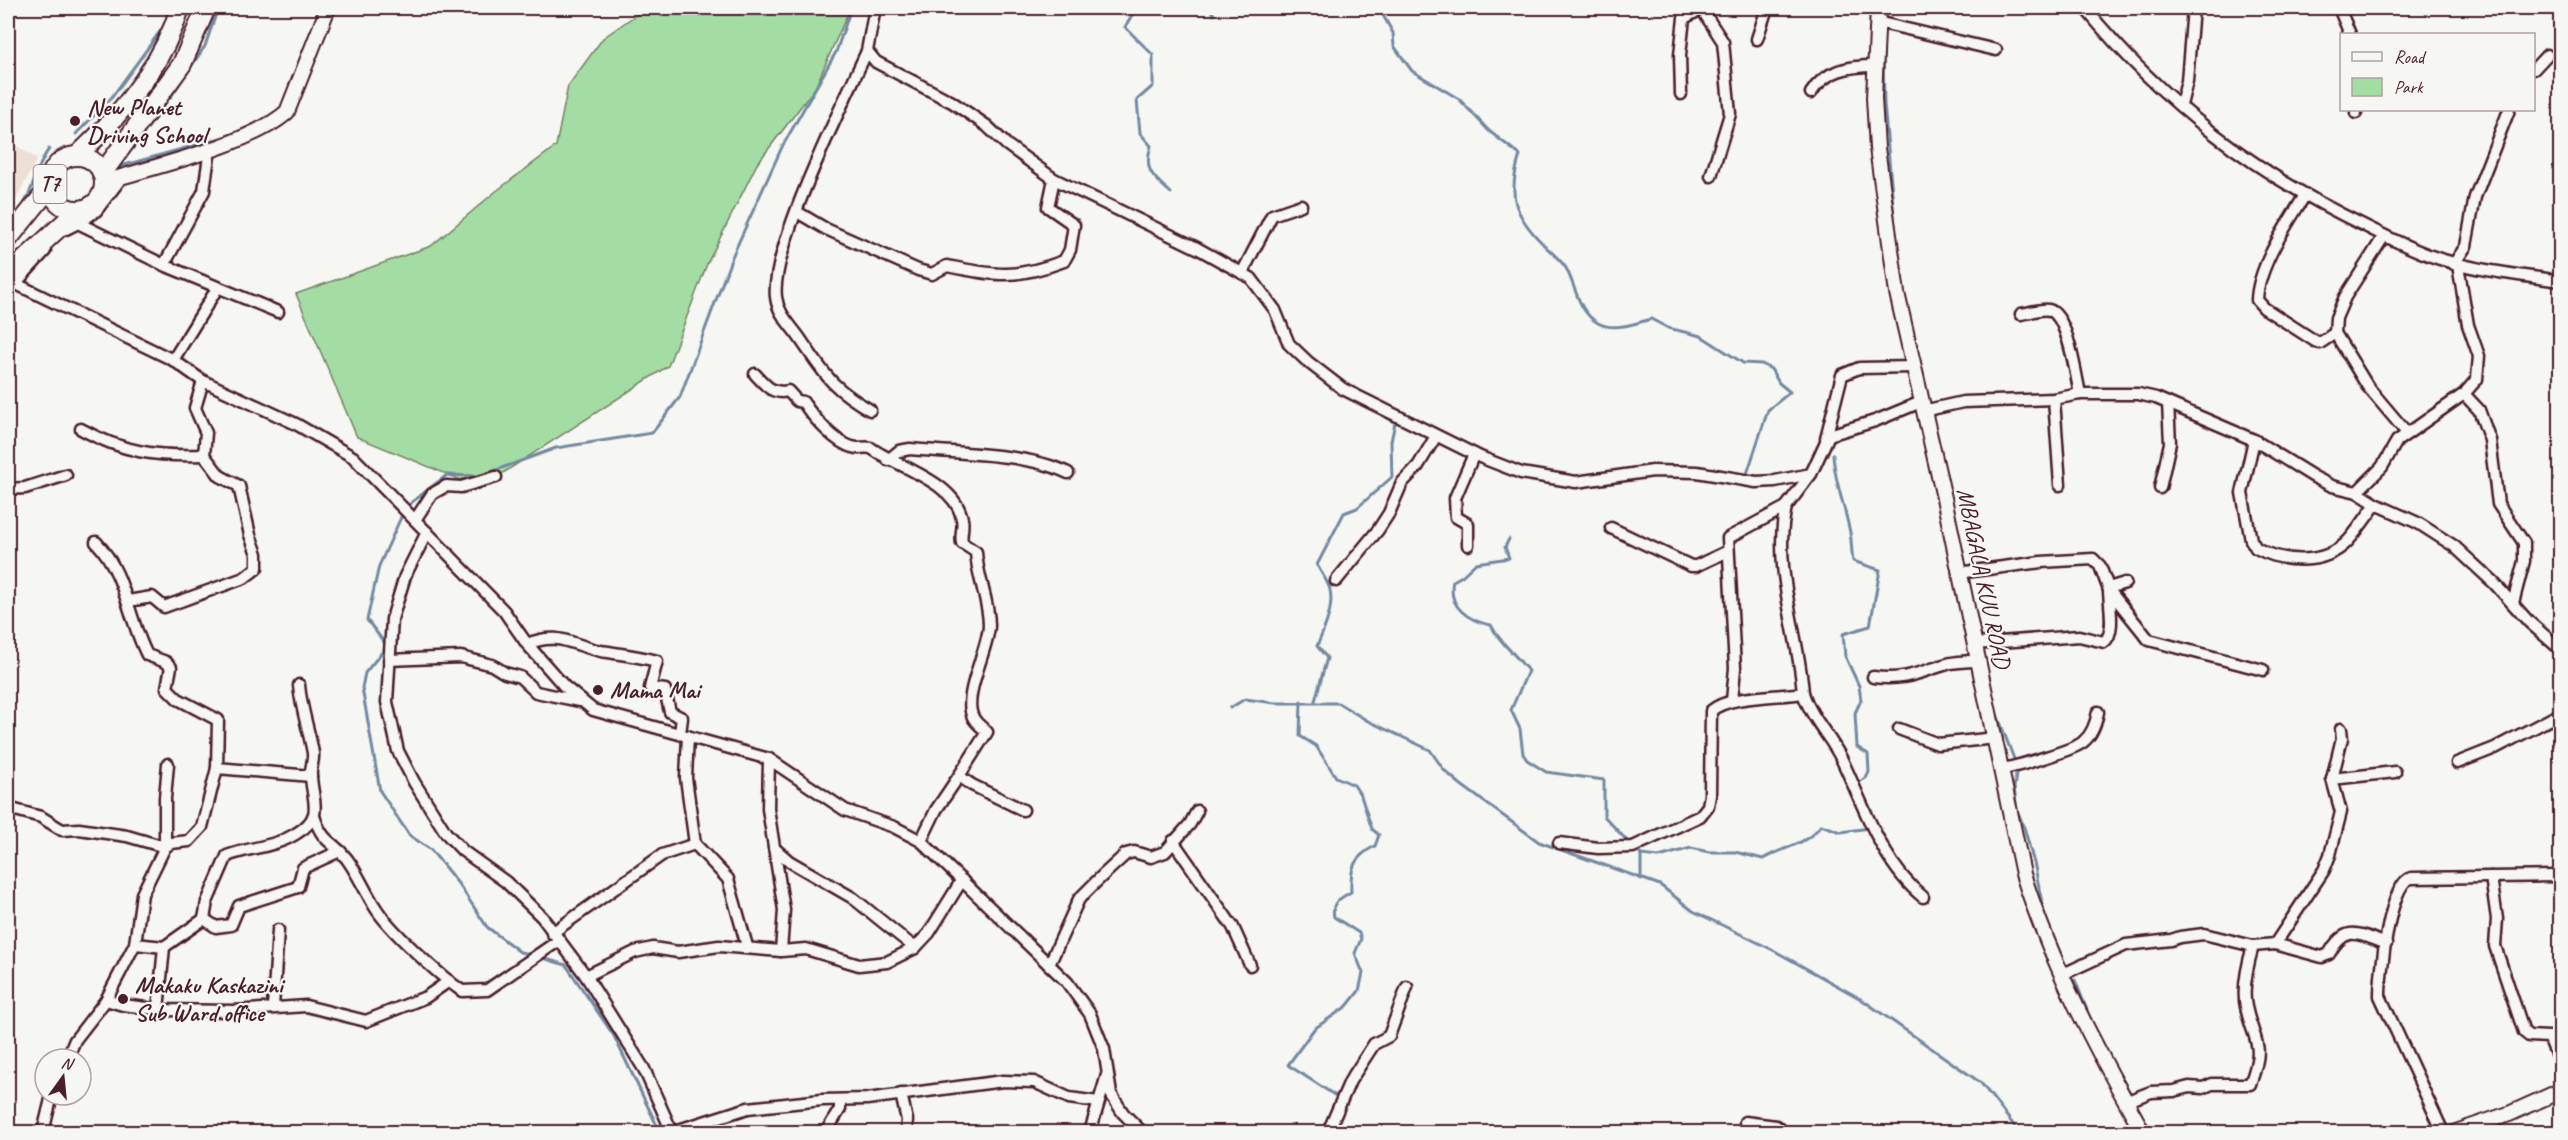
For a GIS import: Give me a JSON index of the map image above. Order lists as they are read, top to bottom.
{
  "streets": {
    "highway": ["T7"],
    "street": ["MBAGALA KUU ROAD"]
  },
  "places": ["New Planet Driving School", "Mama Mai", "Makaku Kaskazini Sub Ward office"],
  "legend": ["Road", "Park"],
  "north": "top"
}
